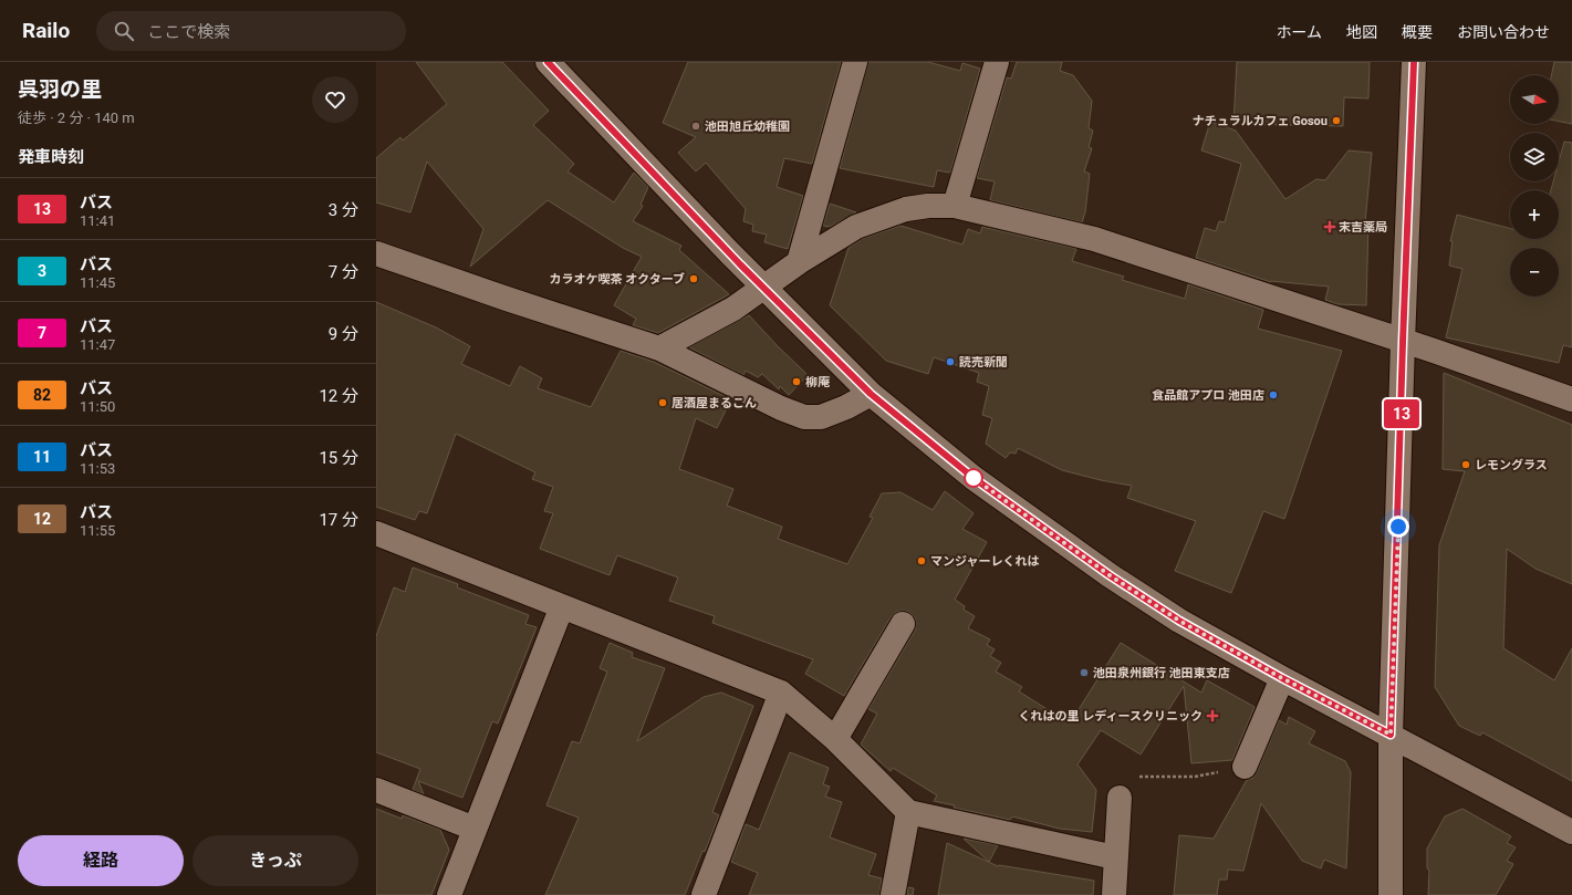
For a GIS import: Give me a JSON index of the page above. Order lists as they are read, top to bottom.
{
  "places": {
    "other": [
      "ナチュラルカフェ Gosou",
      "池田旭丘幼稚園",
      "カラオケ喫茶 オクターブ",
      "読売新聞",
      "柳庵",
      "食品館アプロ 池田店",
      "居酒屋まるこん",
      "レモングラス",
      "マンジャーレくれは",
      "池田泉州銀行 池田東支店"
    ],
    "health": ["末吉薬局", "くれはの里 レディースクリニック"]
  },
  "lines": ["bus line 13"],
  "north": "right",
  "page": {
    "header": "Railo",
    "search": "ここで検索",
    "nav": [
      "ホーム",
      "地図",
      "概要",
      "お問い合わせ"
    ],
    "heading": [
      ["呉羽の里", "徒歩 · 2 分 · 140 m"],
      "発車時刻"
    ],
    "on_map": "13",
    "map_buttons": ["+", "−"],
    "list": [
      {
        "mark": "13",
        "name": "バス",
        "note": "11:41",
        "value": "3 分"
      },
      {
        "mark": "3",
        "name": "バス",
        "note": "11:45",
        "value": "7 分"
      },
      {
        "mark": "7",
        "name": "バス",
        "note": "11:47",
        "value": "9 分"
      },
      {
        "mark": "82",
        "name": "バス",
        "note": "11:50",
        "value": "12 分"
      },
      {
        "mark": "11",
        "name": "バス",
        "note": "11:53",
        "value": "15 分"
      },
      {
        "mark": "12",
        "name": "バス",
        "note": "11:55",
        "value": "17 分"
      }
    ],
    "buttons": ["経路", "きっぷ"]
  }
}
